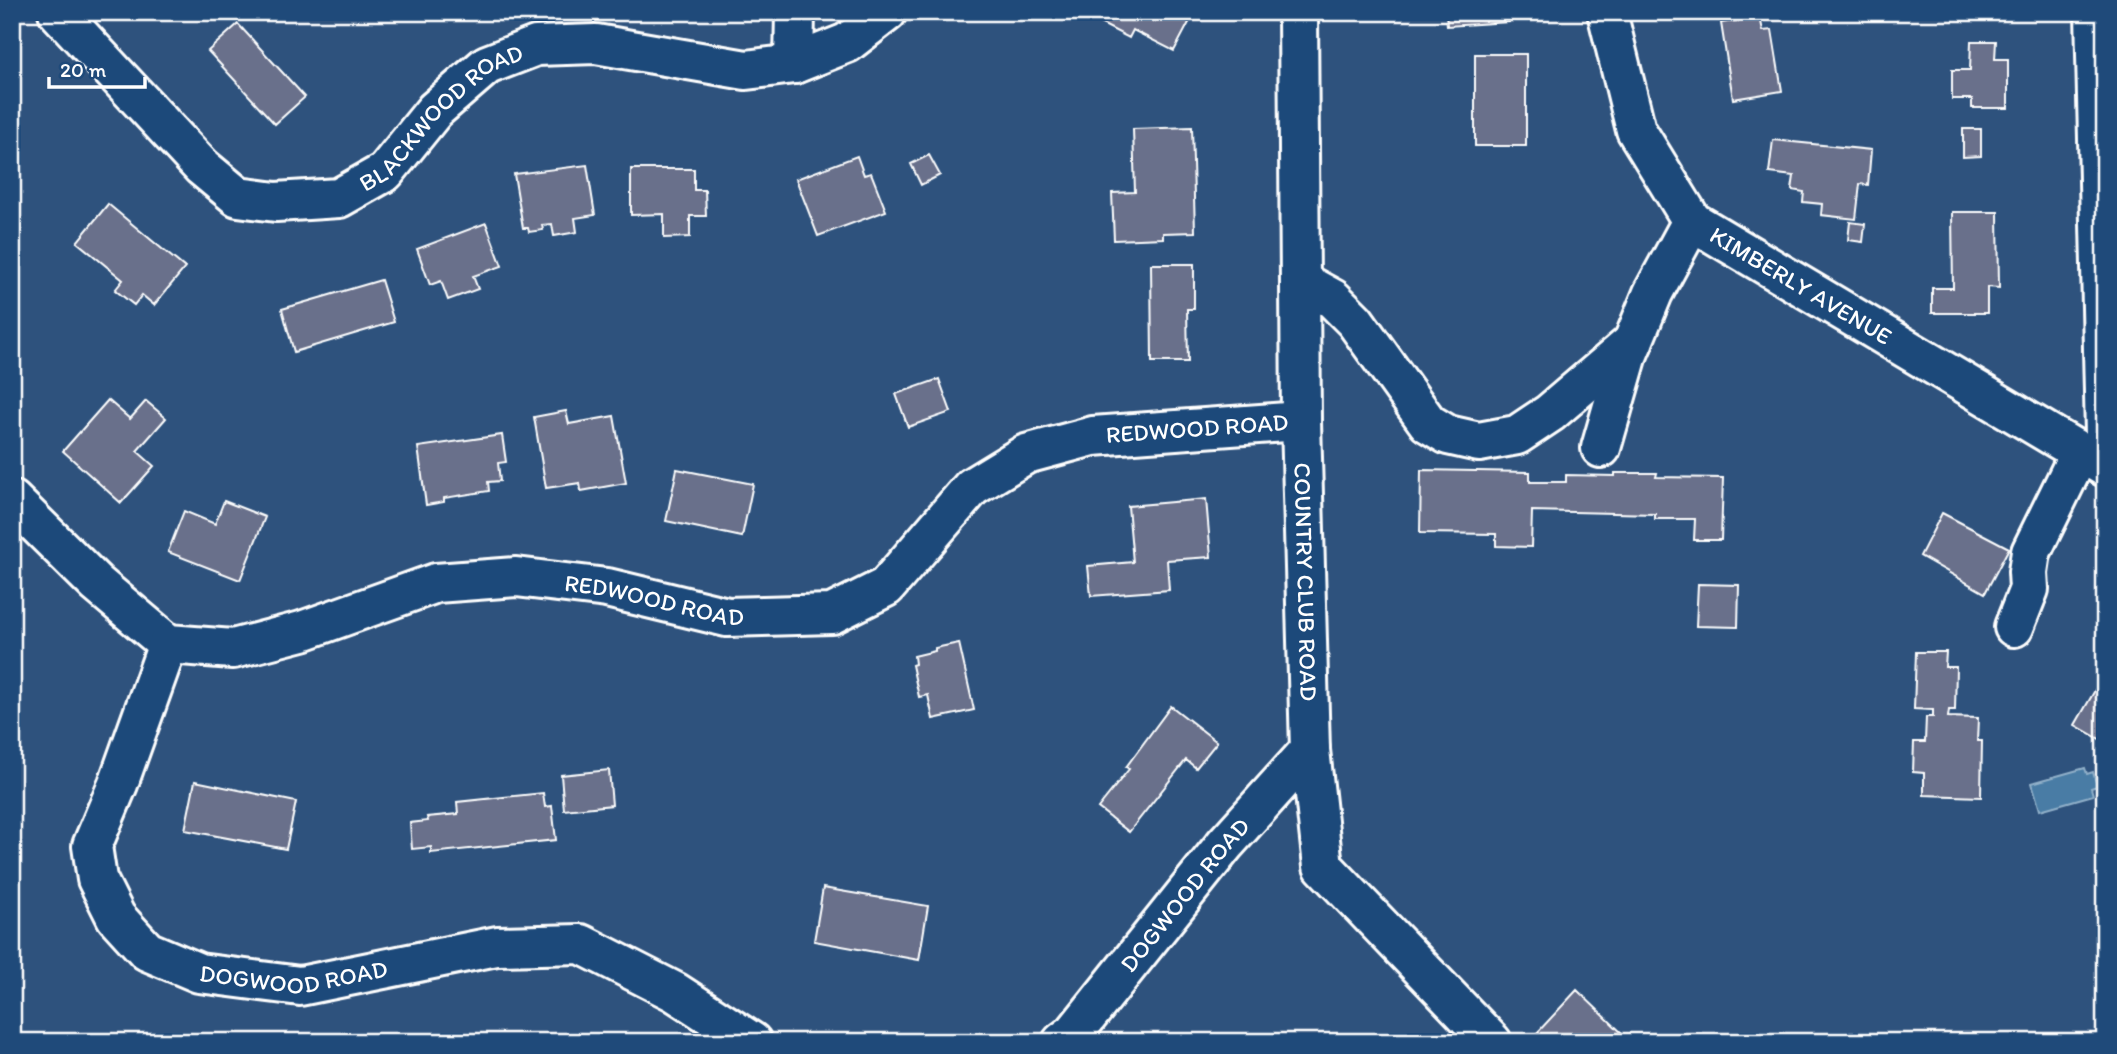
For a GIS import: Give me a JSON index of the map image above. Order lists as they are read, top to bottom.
{
  "streets": {
    "street": [
      "BLACKWOOD ROAD",
      "KIMBERLY AVENUE",
      "REDWOOD ROAD",
      "COUNTRY CLUB ROAD",
      "DOGWOOD ROAD"
    ]
  },
  "crossings": [
    ["REDWOOD ROAD", "COUNTRY CLUB ROAD"],
    ["REDWOOD ROAD", "DOGWOOD ROAD"],
    ["COUNTRY CLUB ROAD", "DOGWOOD ROAD"]
  ],
  "scale_bar": "20 m"
}
